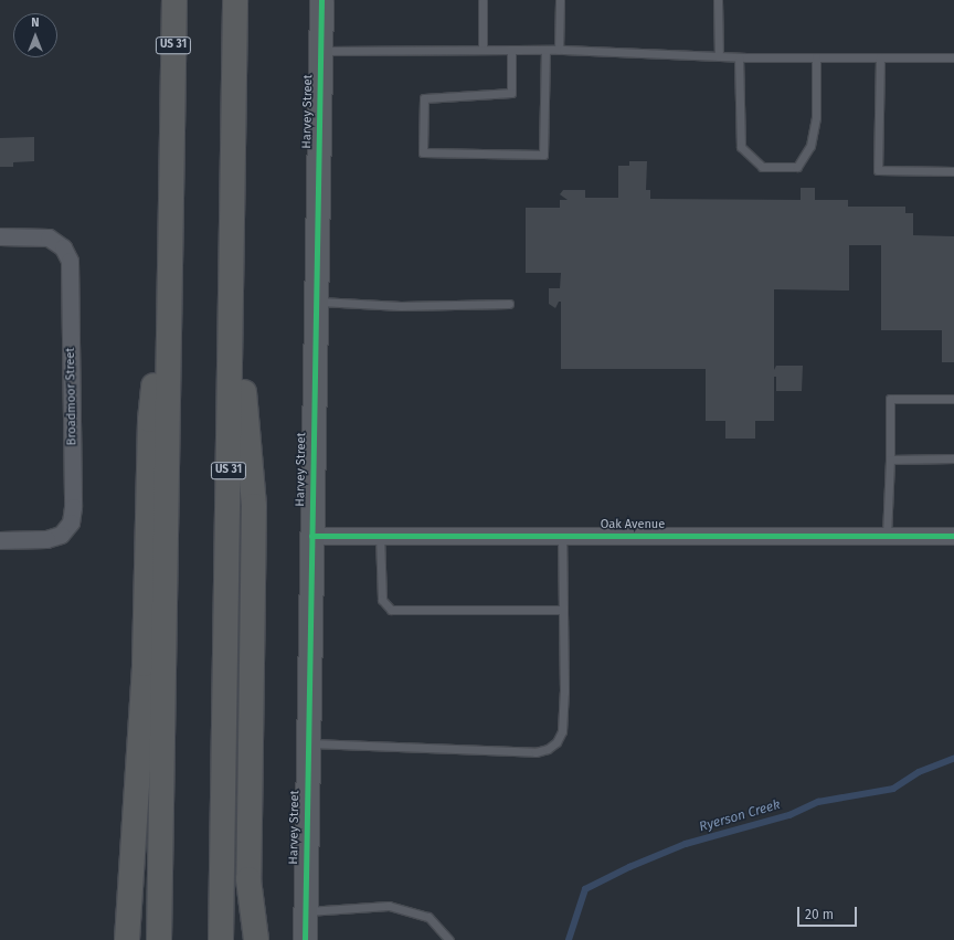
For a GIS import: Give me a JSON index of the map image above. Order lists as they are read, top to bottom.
{
  "streets": {
    "highway": ["US 31"],
    "street": ["Harvey Street", "Broadmoor Street", "Oak Avenue"]
  },
  "crossings": [
    ["Harvey Street", "Oak Avenue"]
  ],
  "water": ["Ryerson Creek"],
  "scale_bar": "20 m",
  "north": "top"
}
